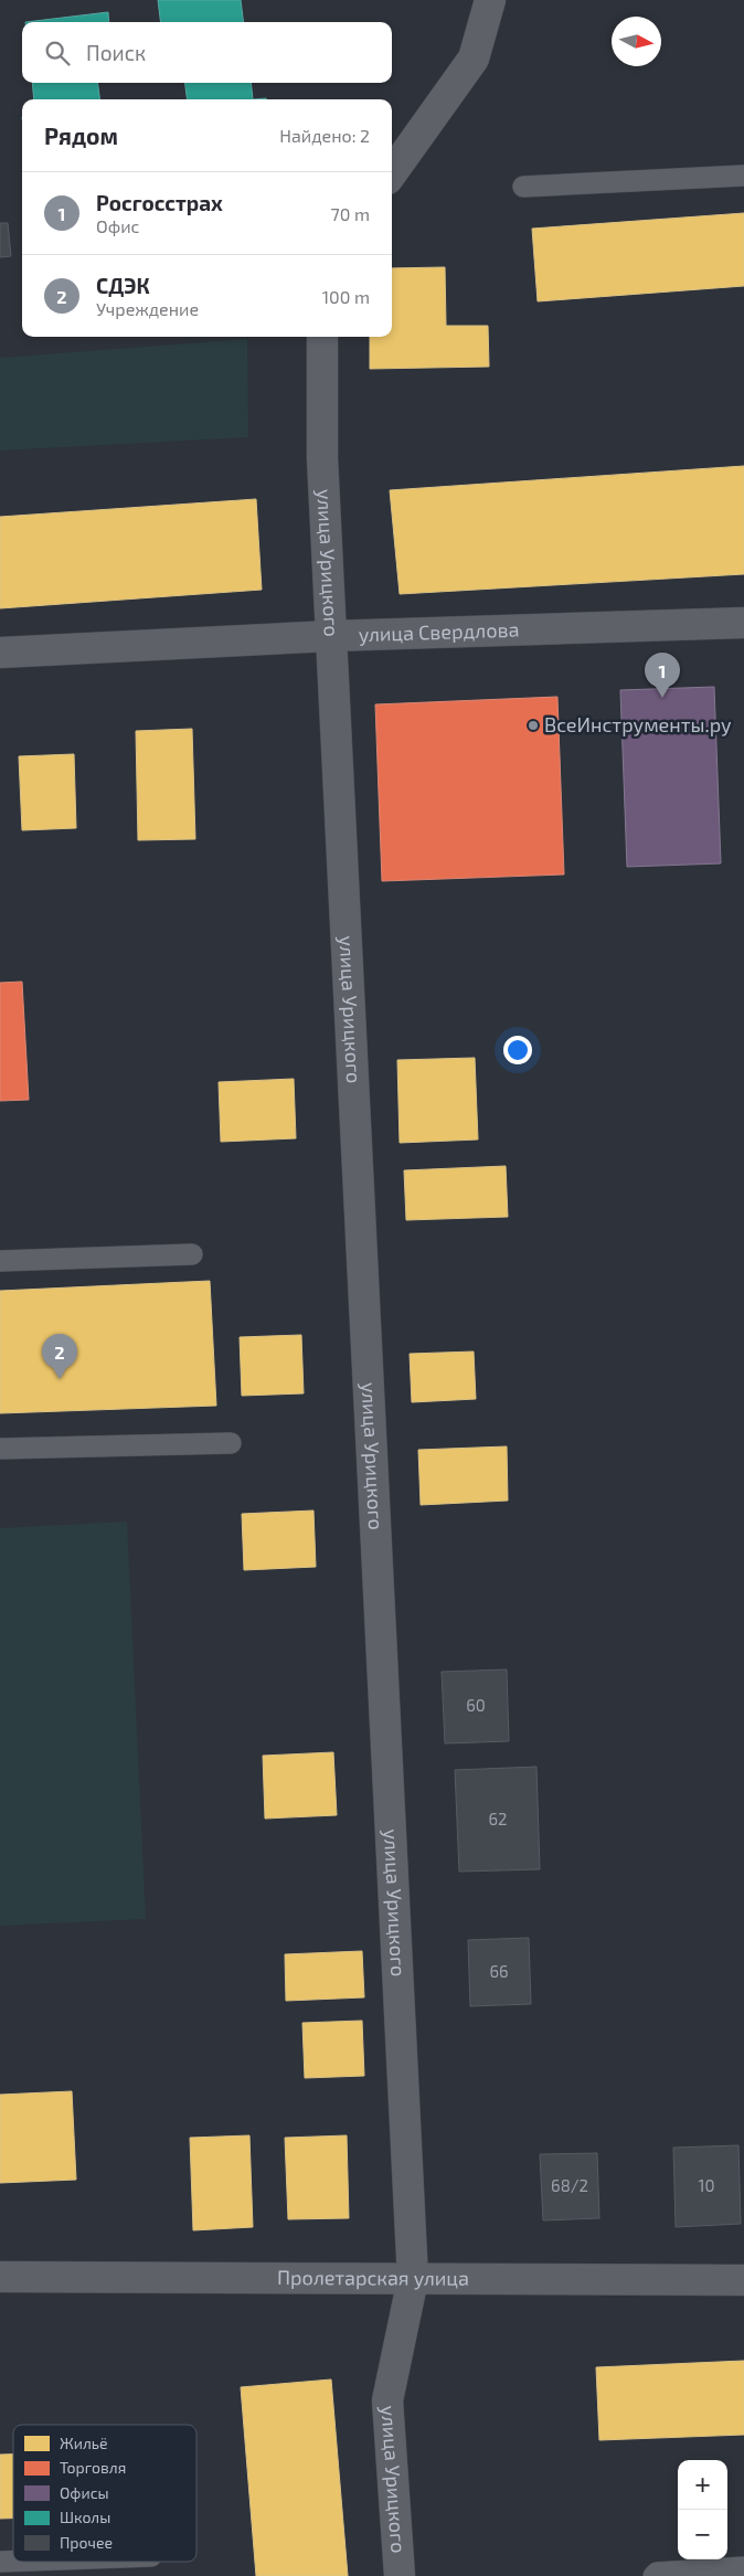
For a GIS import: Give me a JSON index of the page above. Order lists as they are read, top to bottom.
{
  "streets": {
    "street": ["улица Урицкого", "улица Свердлова", "Пролетарская улица"]
  },
  "crossings": [
    ["улица Урицкого", "улица Свердлова"],
    ["улица Урицкого", "Пролетарская улица"]
  ],
  "places": ["ВсеИнструменты.ру"],
  "house_numbers": [
    "60",
    "62",
    "66",
    "68/2",
    "10"
  ],
  "legend": [
    "Жильё",
    "Торговля",
    "Офисы",
    "Школы",
    "Прочее"
  ],
  "north": "right",
  "page": {
    "search": "Поиск",
    "heading": ["Рядом", "Найдено: 2"],
    "list": [
      {
        "mark": "1",
        "name": "Росгосстрах",
        "note": "Офис",
        "value": "70 m"
      },
      {
        "mark": "2",
        "name": "СДЭК",
        "note": "Учреждение",
        "value": "100 m"
      }
    ],
    "pins": ["1", "2"],
    "map_buttons": ["+", "−"]
  }
}
